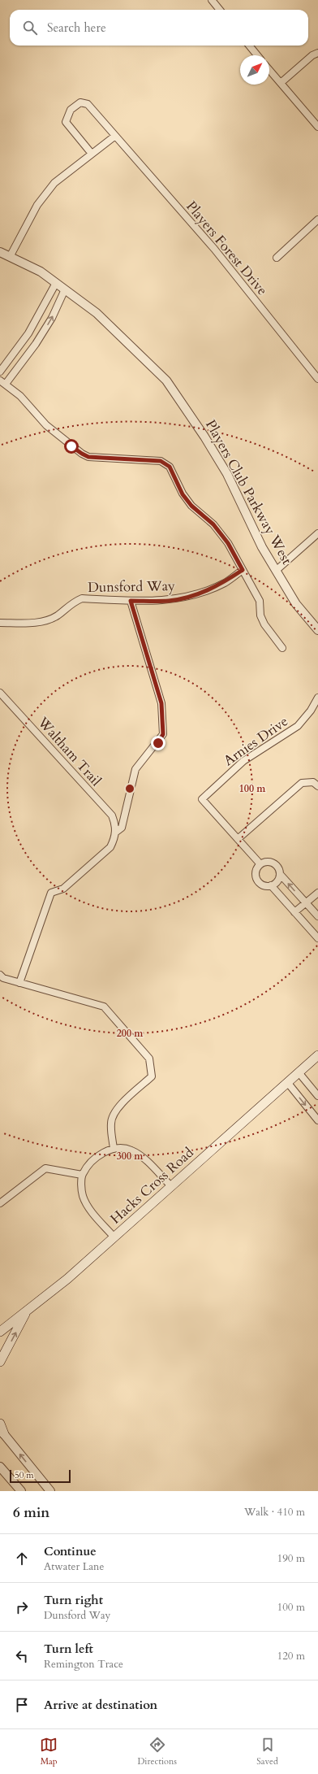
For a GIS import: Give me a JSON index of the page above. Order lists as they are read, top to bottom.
{
  "streets": {
    "main road": ["Hacks Cross Road"],
    "street": [
      "Players Forest Drive",
      "Players Club Parkway West",
      "Dunsford Way",
      "Arnies Drive",
      "Waltham Trail"
    ]
  },
  "scale_bar": "50 m",
  "north": "top right",
  "page": {
    "search": "Search here",
    "scale": "50 m",
    "heading": ["6 min", "Walk · 410 m"],
    "list": [
      ["Continue", "Atwater Lane", "190 m"],
      ["Turn right", "Dunsford Way", "100 m"],
      ["Turn left", "Remington Trace", "120 m"],
      "Arrive at destination"
    ],
    "nav": ["Map", "Directions", "Saved"]
  },
  "rings": ["100 m", "200 m", "300 m"]
}
